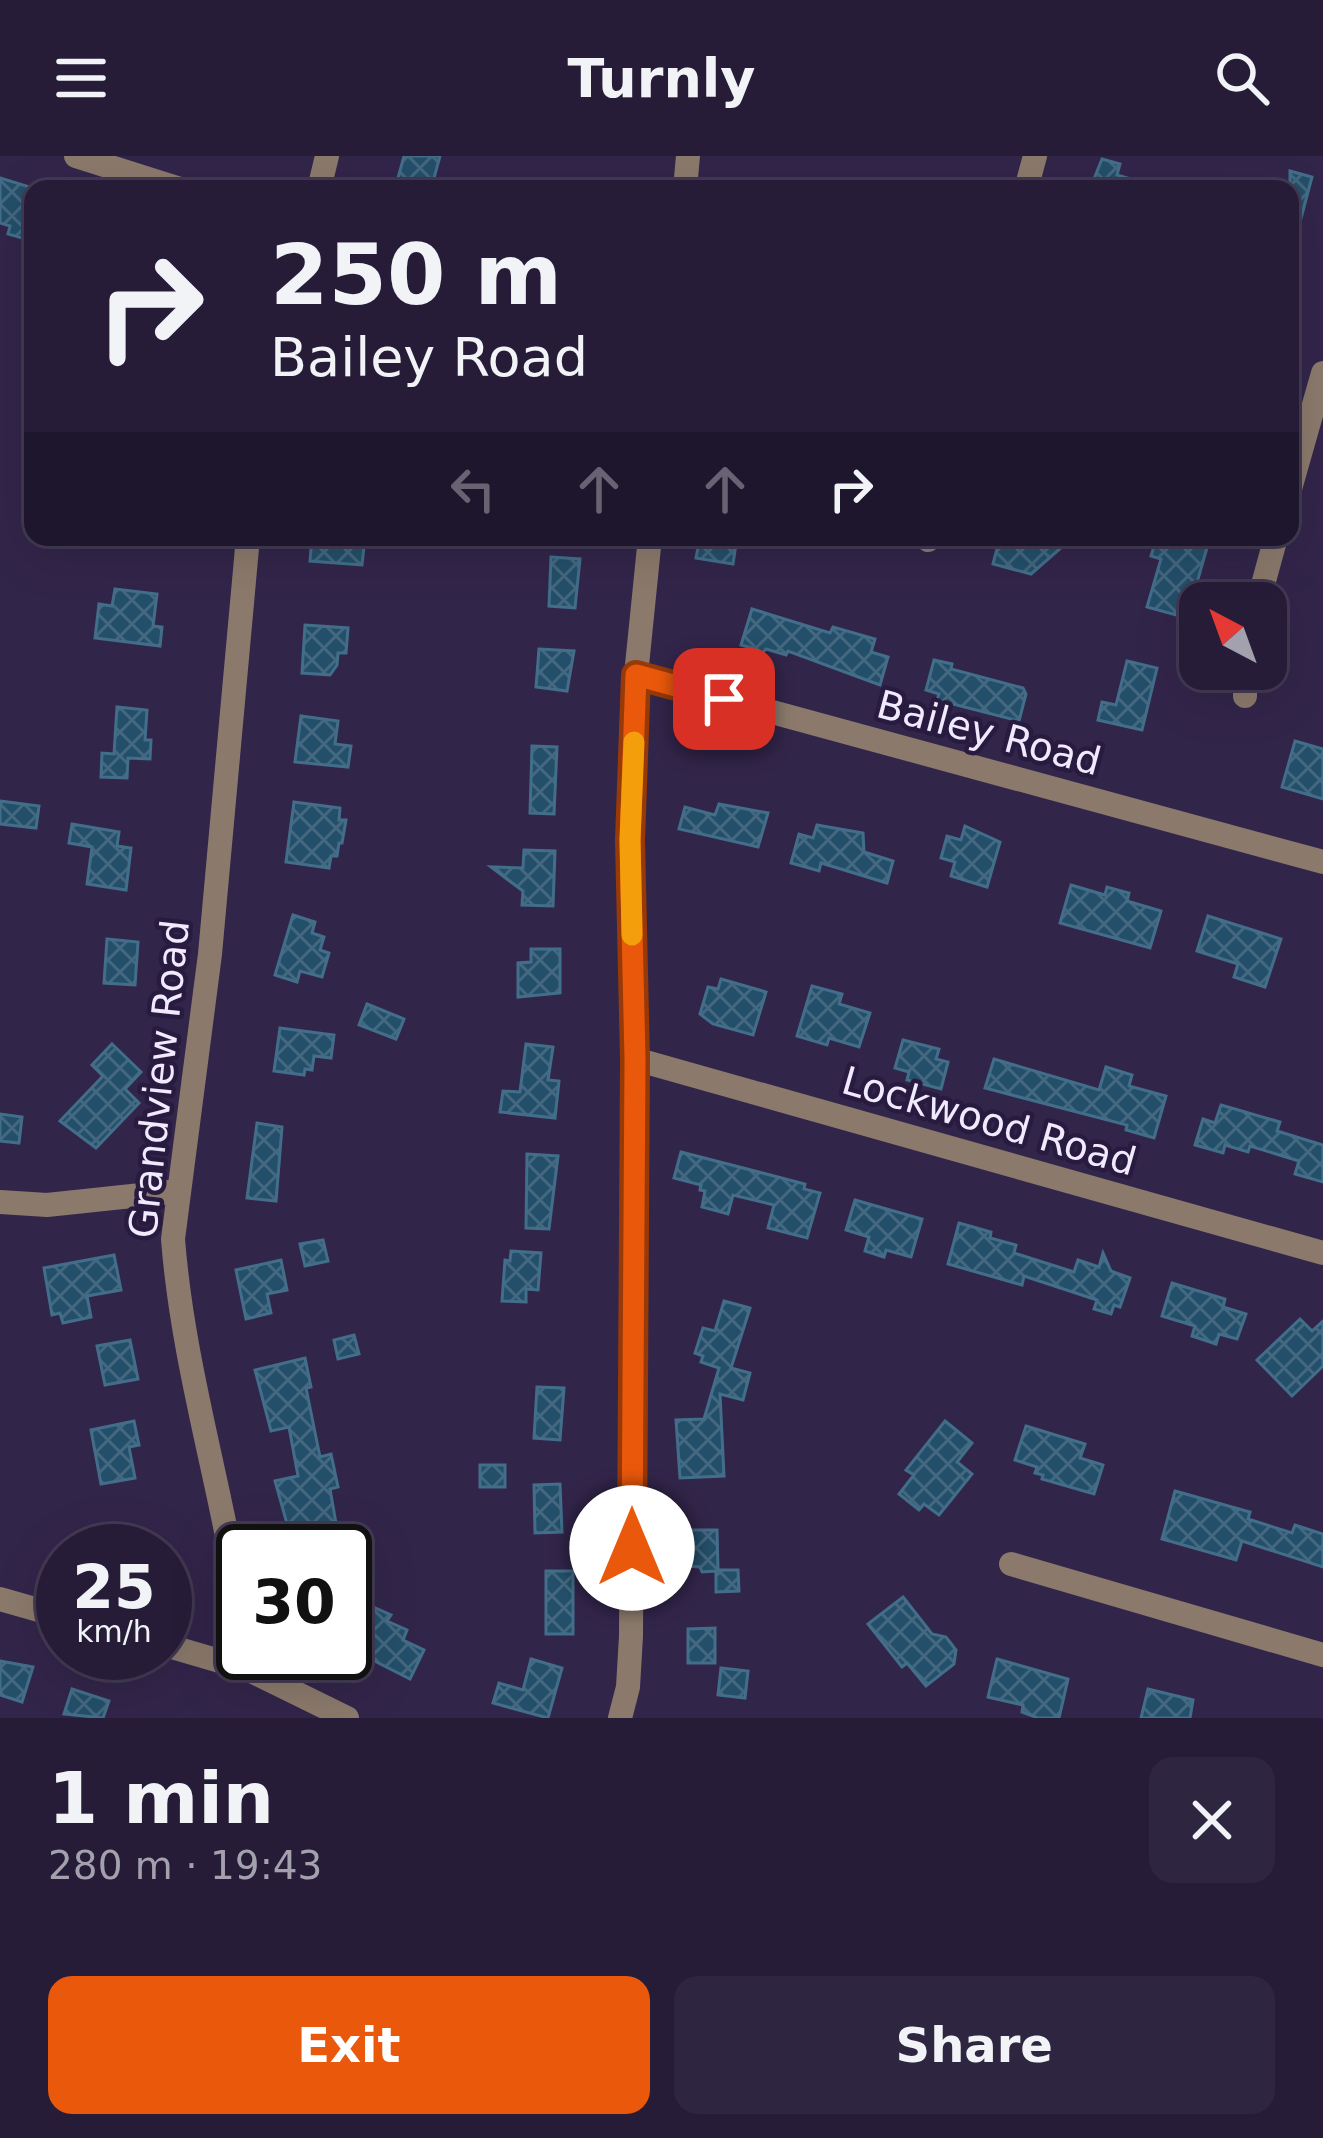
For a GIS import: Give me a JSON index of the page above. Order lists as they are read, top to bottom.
{
  "streets": {
    "street": ["Bailey Road", "Grandview Road", "Lockwood Road"]
  },
  "north": "top left",
  "page": {
    "header": "Turnly",
    "turn": ["250 m", "Bailey Road"],
    "speed": "25 km/h",
    "limit": "30",
    "heading": ["1 min", "280 m · 19:43"],
    "buttons": ["Exit", "Share"]
  }
}
